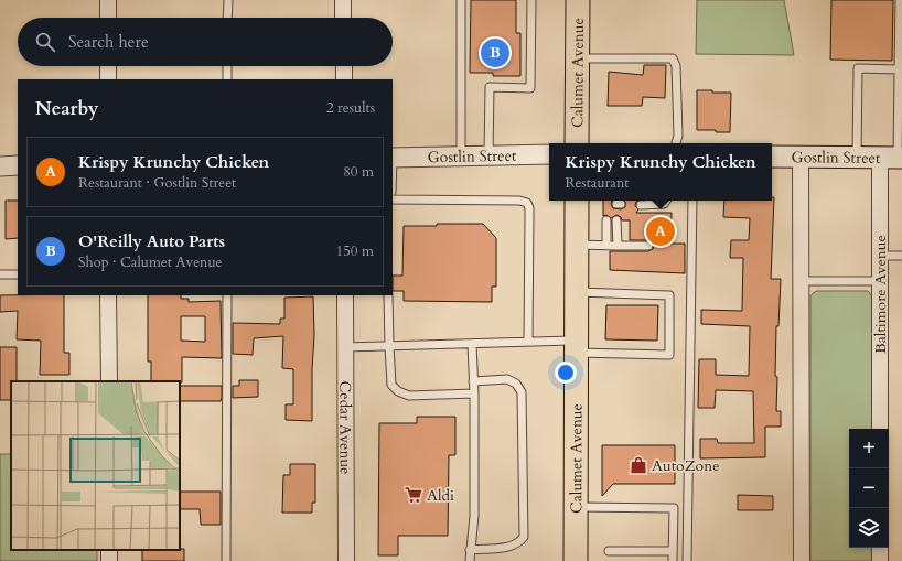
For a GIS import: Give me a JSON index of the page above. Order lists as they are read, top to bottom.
{
  "streets": {
    "main road": ["Calumet Avenue", "Gostlin Street"],
    "street": ["Baltimore Avenue", "Cedar Avenue"]
  },
  "crossings": [
    ["Gostlin Street", "Baltimore Avenue"]
  ],
  "places": {
    "shop": ["AutoZone"],
    "supermarket": ["Aldi"]
  },
  "page": {
    "search": "Search here",
    "pins": ["B", "A"],
    "heading": ["Nearby", "2 results"],
    "list": [
      {
        "mark": "A",
        "name": "Krispy Krunchy Chicken",
        "note": "Restaurant · Gostlin Street",
        "value": "80 m"
      },
      {
        "mark": "B",
        "name": "O'Reilly Auto Parts",
        "note": "Shop · Calumet Avenue",
        "value": "150 m"
      }
    ],
    "popup": ["Krispy Krunchy Chicken", "Restaurant"],
    "map_buttons": ["+", "−"]
  }
}
